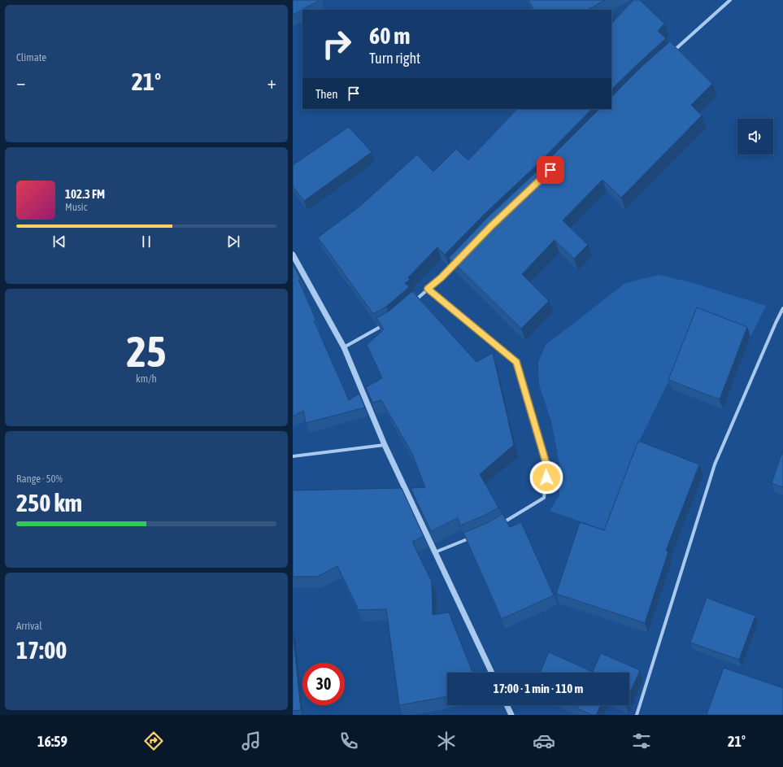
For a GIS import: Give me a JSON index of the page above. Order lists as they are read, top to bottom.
{
  "page": {
    "tile": [
      "Climate",
      ["25", "km/h"],
      ["Range · 50%", "250 km"],
      ["Arrival", "17:00"]
    ],
    "turn": ["60 m", "Turn right"],
    "heat": ["−", "21°", "+"],
    "then": "Then",
    "song": ["102.3 FM", "Music"],
    "limit": "30",
    "trip": "17:00 · 1 min · 110 m",
    "tabs": ["16:59", "21°"]
  }
}
